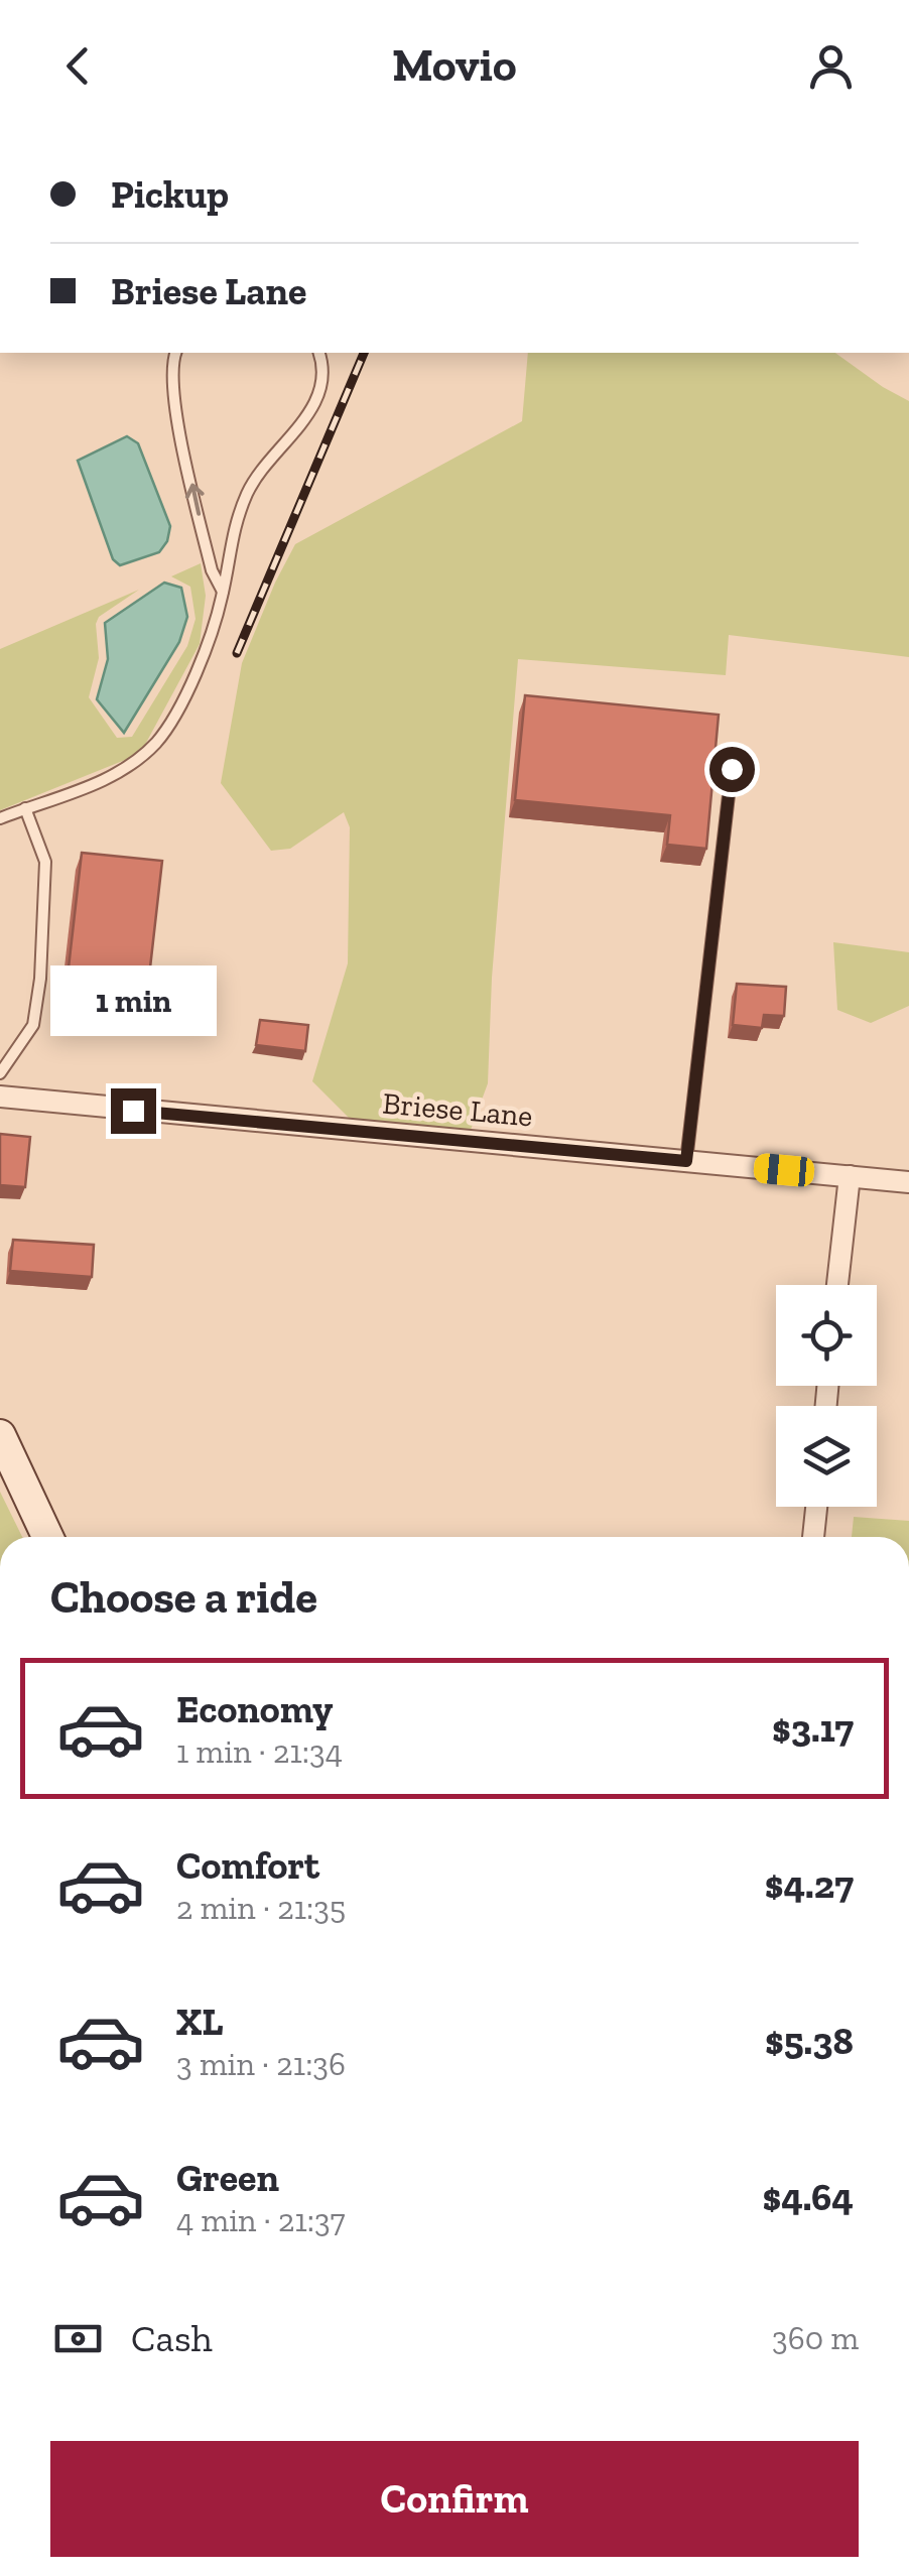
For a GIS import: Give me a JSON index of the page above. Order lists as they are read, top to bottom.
{
  "streets": {
    "street": ["Briese Lane"]
  },
  "page": {
    "header": "Movio",
    "banner": ["Pickup", "Briese Lane"],
    "bubble": "1 min",
    "heading": "Choose a ride",
    "list": [
      {
        "name": "Economy",
        "note": "1 min · 21:34",
        "value": "$3.17"
      },
      {
        "name": "Comfort",
        "note": "2 min · 21:35",
        "value": "$4.27"
      },
      {
        "name": "XL",
        "note": "3 min · 21:36",
        "value": "$5.38"
      },
      {
        "name": "Green",
        "note": "4 min · 21:37",
        "value": "$4.64"
      }
    ],
    "pay": ["Cash", "360 m"],
    "buttons": "Confirm"
  }
}
